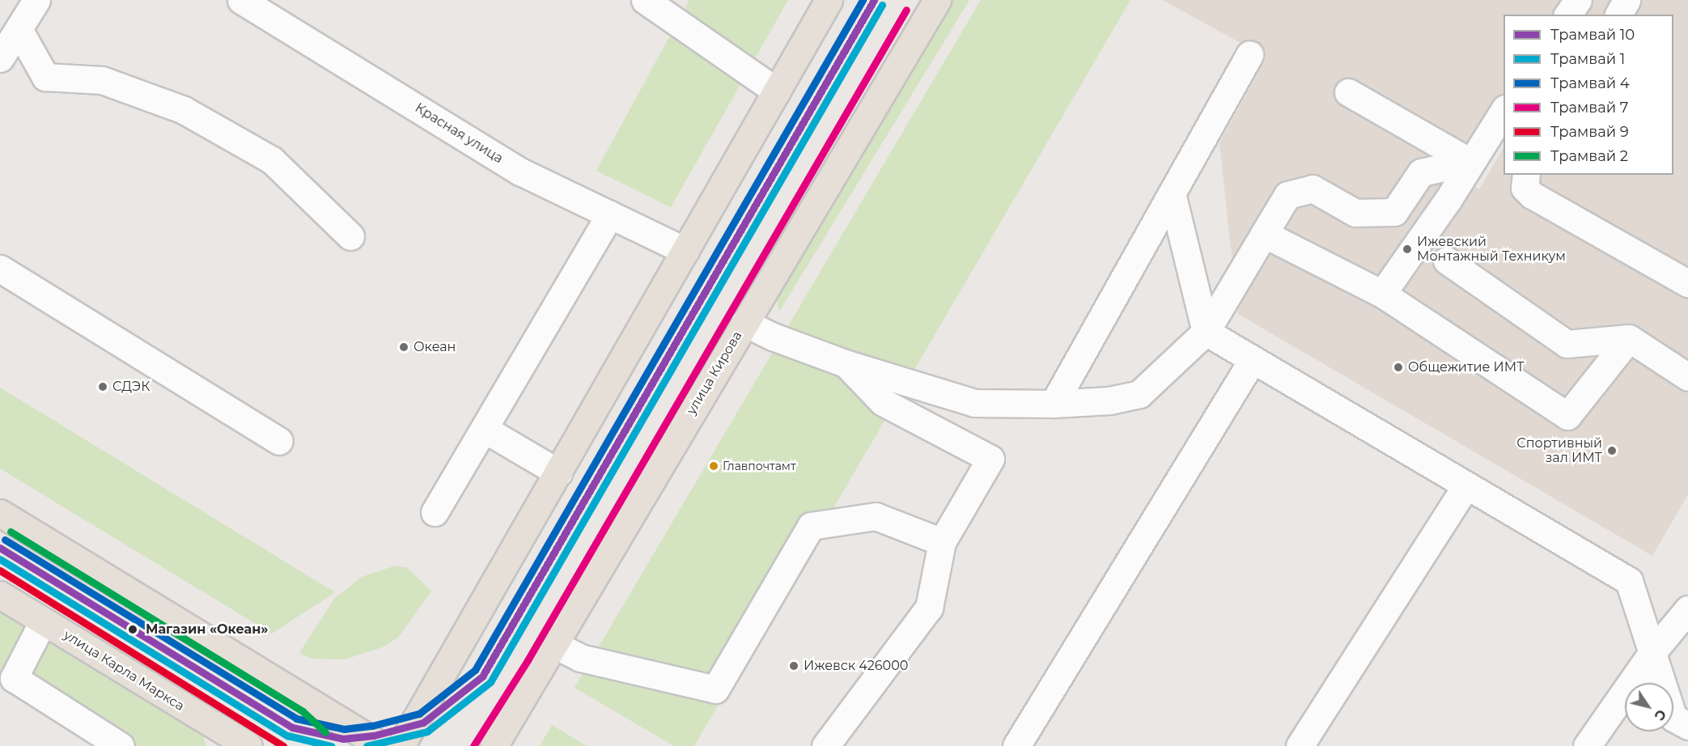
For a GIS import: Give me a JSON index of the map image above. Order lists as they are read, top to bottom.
{
  "streets": {
    "main road": ["улица Кирова", "улица Карла Маркса"],
    "lane": ["Красная улица"]
  },
  "places": [
    "Ижевский Монтажный Техникум",
    "Океан",
    "Общежитие ИМТ",
    "СДЭК",
    "Спортивный зал ИМТ",
    "Главпочтамт",
    "Магазин «Океан»",
    "Ижевск 426000"
  ],
  "lines": [
    "tram line 10",
    "tram line 4",
    "tram line 1",
    "tram line 7",
    "tram line 2",
    "tram line 9"
  ],
  "legend": [
    "Трамвай 10",
    "Трамвай 1",
    "Трамвай 4",
    "Трамвай 7",
    "Трамвай 9",
    "Трамвай 2"
  ],
  "north": "bottom right"
}
